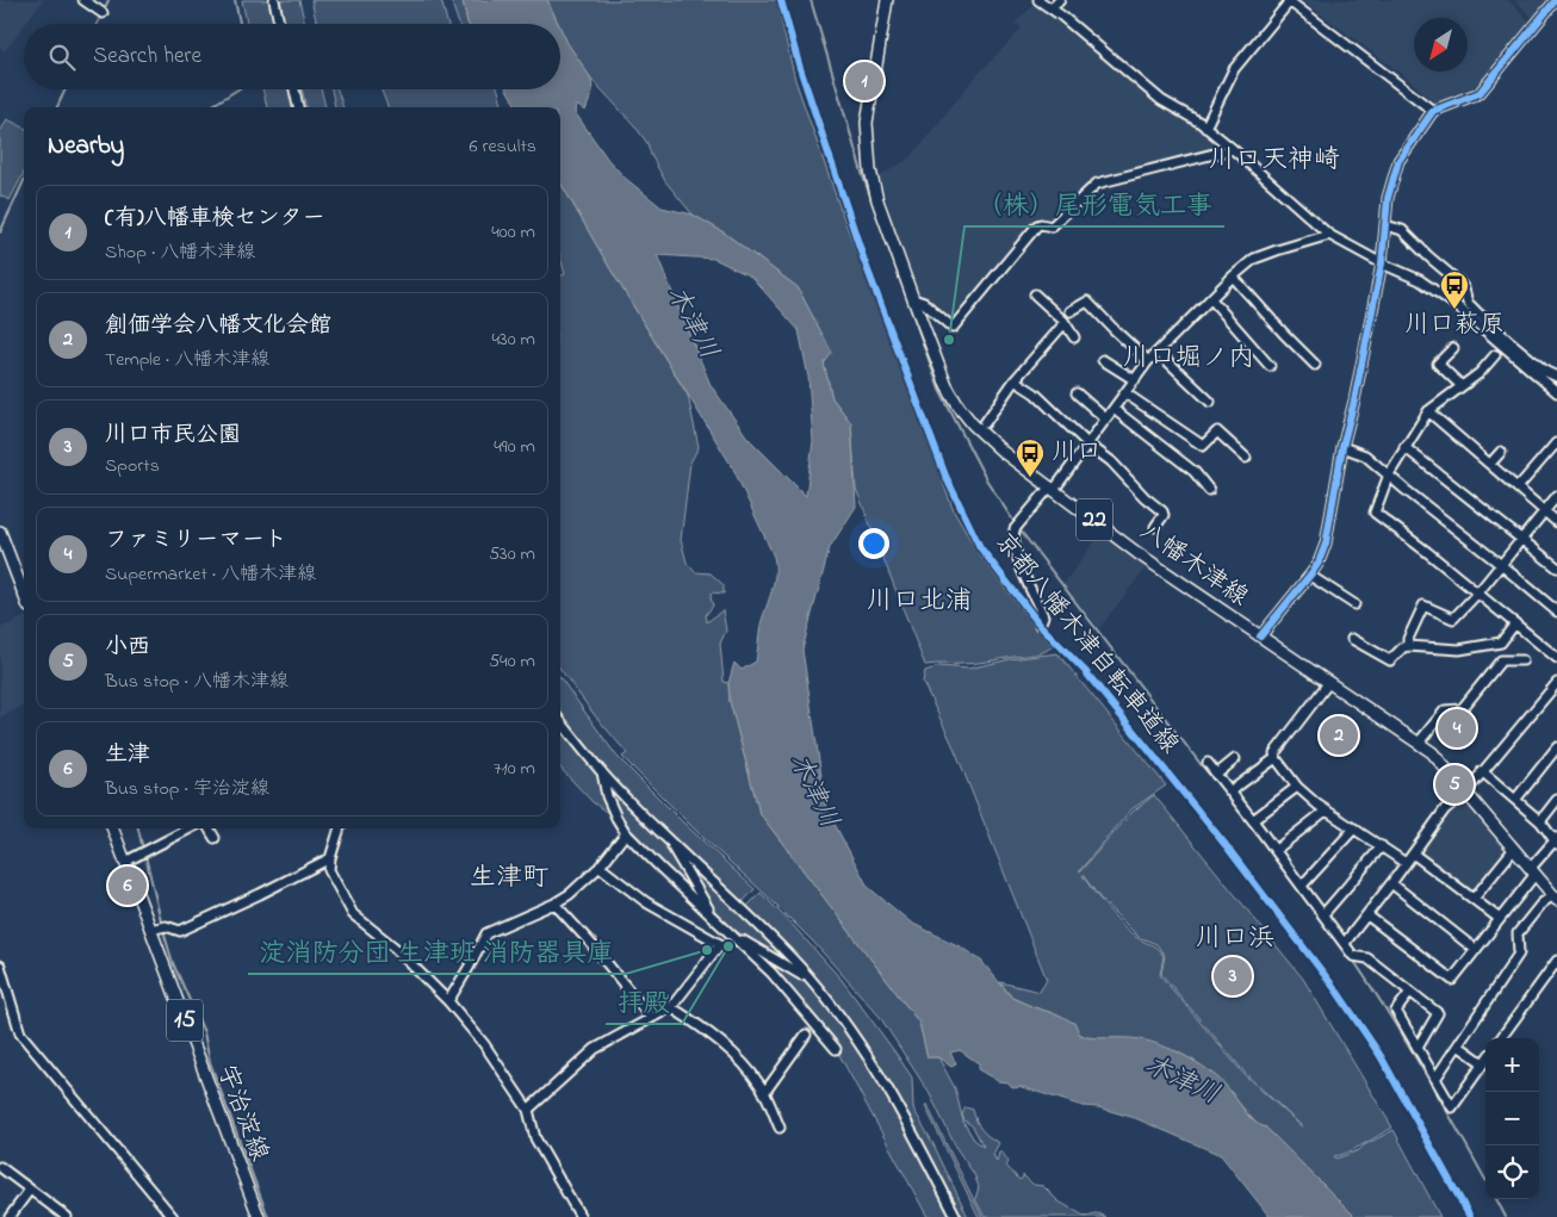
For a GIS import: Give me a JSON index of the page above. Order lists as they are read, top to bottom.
{
  "streets": {
    "main road": [
      "22",
      "八幡木津線",
      "15",
      "宇治淀線"
    ],
    "cycle path": ["京都八幡木津自転車道線"]
  },
  "districts": [
    "川口天神崎",
    "川口堀ノ内",
    "川口北浦",
    "生津町",
    "川口浜"
  ],
  "water": ["木津川"],
  "places": {
    "bus stop": ["川口萩原", "川口"],
    "other": ["（株）尾形電気工事", "拝殿", "淀消防分団 生津班 消防器具庫"]
  },
  "north": "bottom left",
  "page": {
    "search": "Search here",
    "pins": [
      "1",
      "4",
      "2",
      "5",
      "6",
      "3"
    ],
    "heading": ["Nearby", "6 results"],
    "list": [
      {
        "mark": "1",
        "name": "(有)八幡車検センター",
        "note": "Shop · 八幡木津線",
        "value": "400 m"
      },
      {
        "mark": "2",
        "name": "創価学会八幡文化会館",
        "note": "Temple · 八幡木津線",
        "value": "430 m"
      },
      {
        "mark": "3",
        "name": "川口市民公園",
        "note": "Sports",
        "value": "490 m"
      },
      {
        "mark": "4",
        "name": "ファミリーマート",
        "note": "Supermarket · 八幡木津線",
        "value": "530 m"
      },
      {
        "mark": "5",
        "name": "小西",
        "note": "Bus stop · 八幡木津線",
        "value": "540 m"
      },
      {
        "mark": "6",
        "name": "生津",
        "note": "Bus stop · 宇治淀線",
        "value": "710 m"
      }
    ],
    "map_buttons": ["+", "−"]
  }
}
